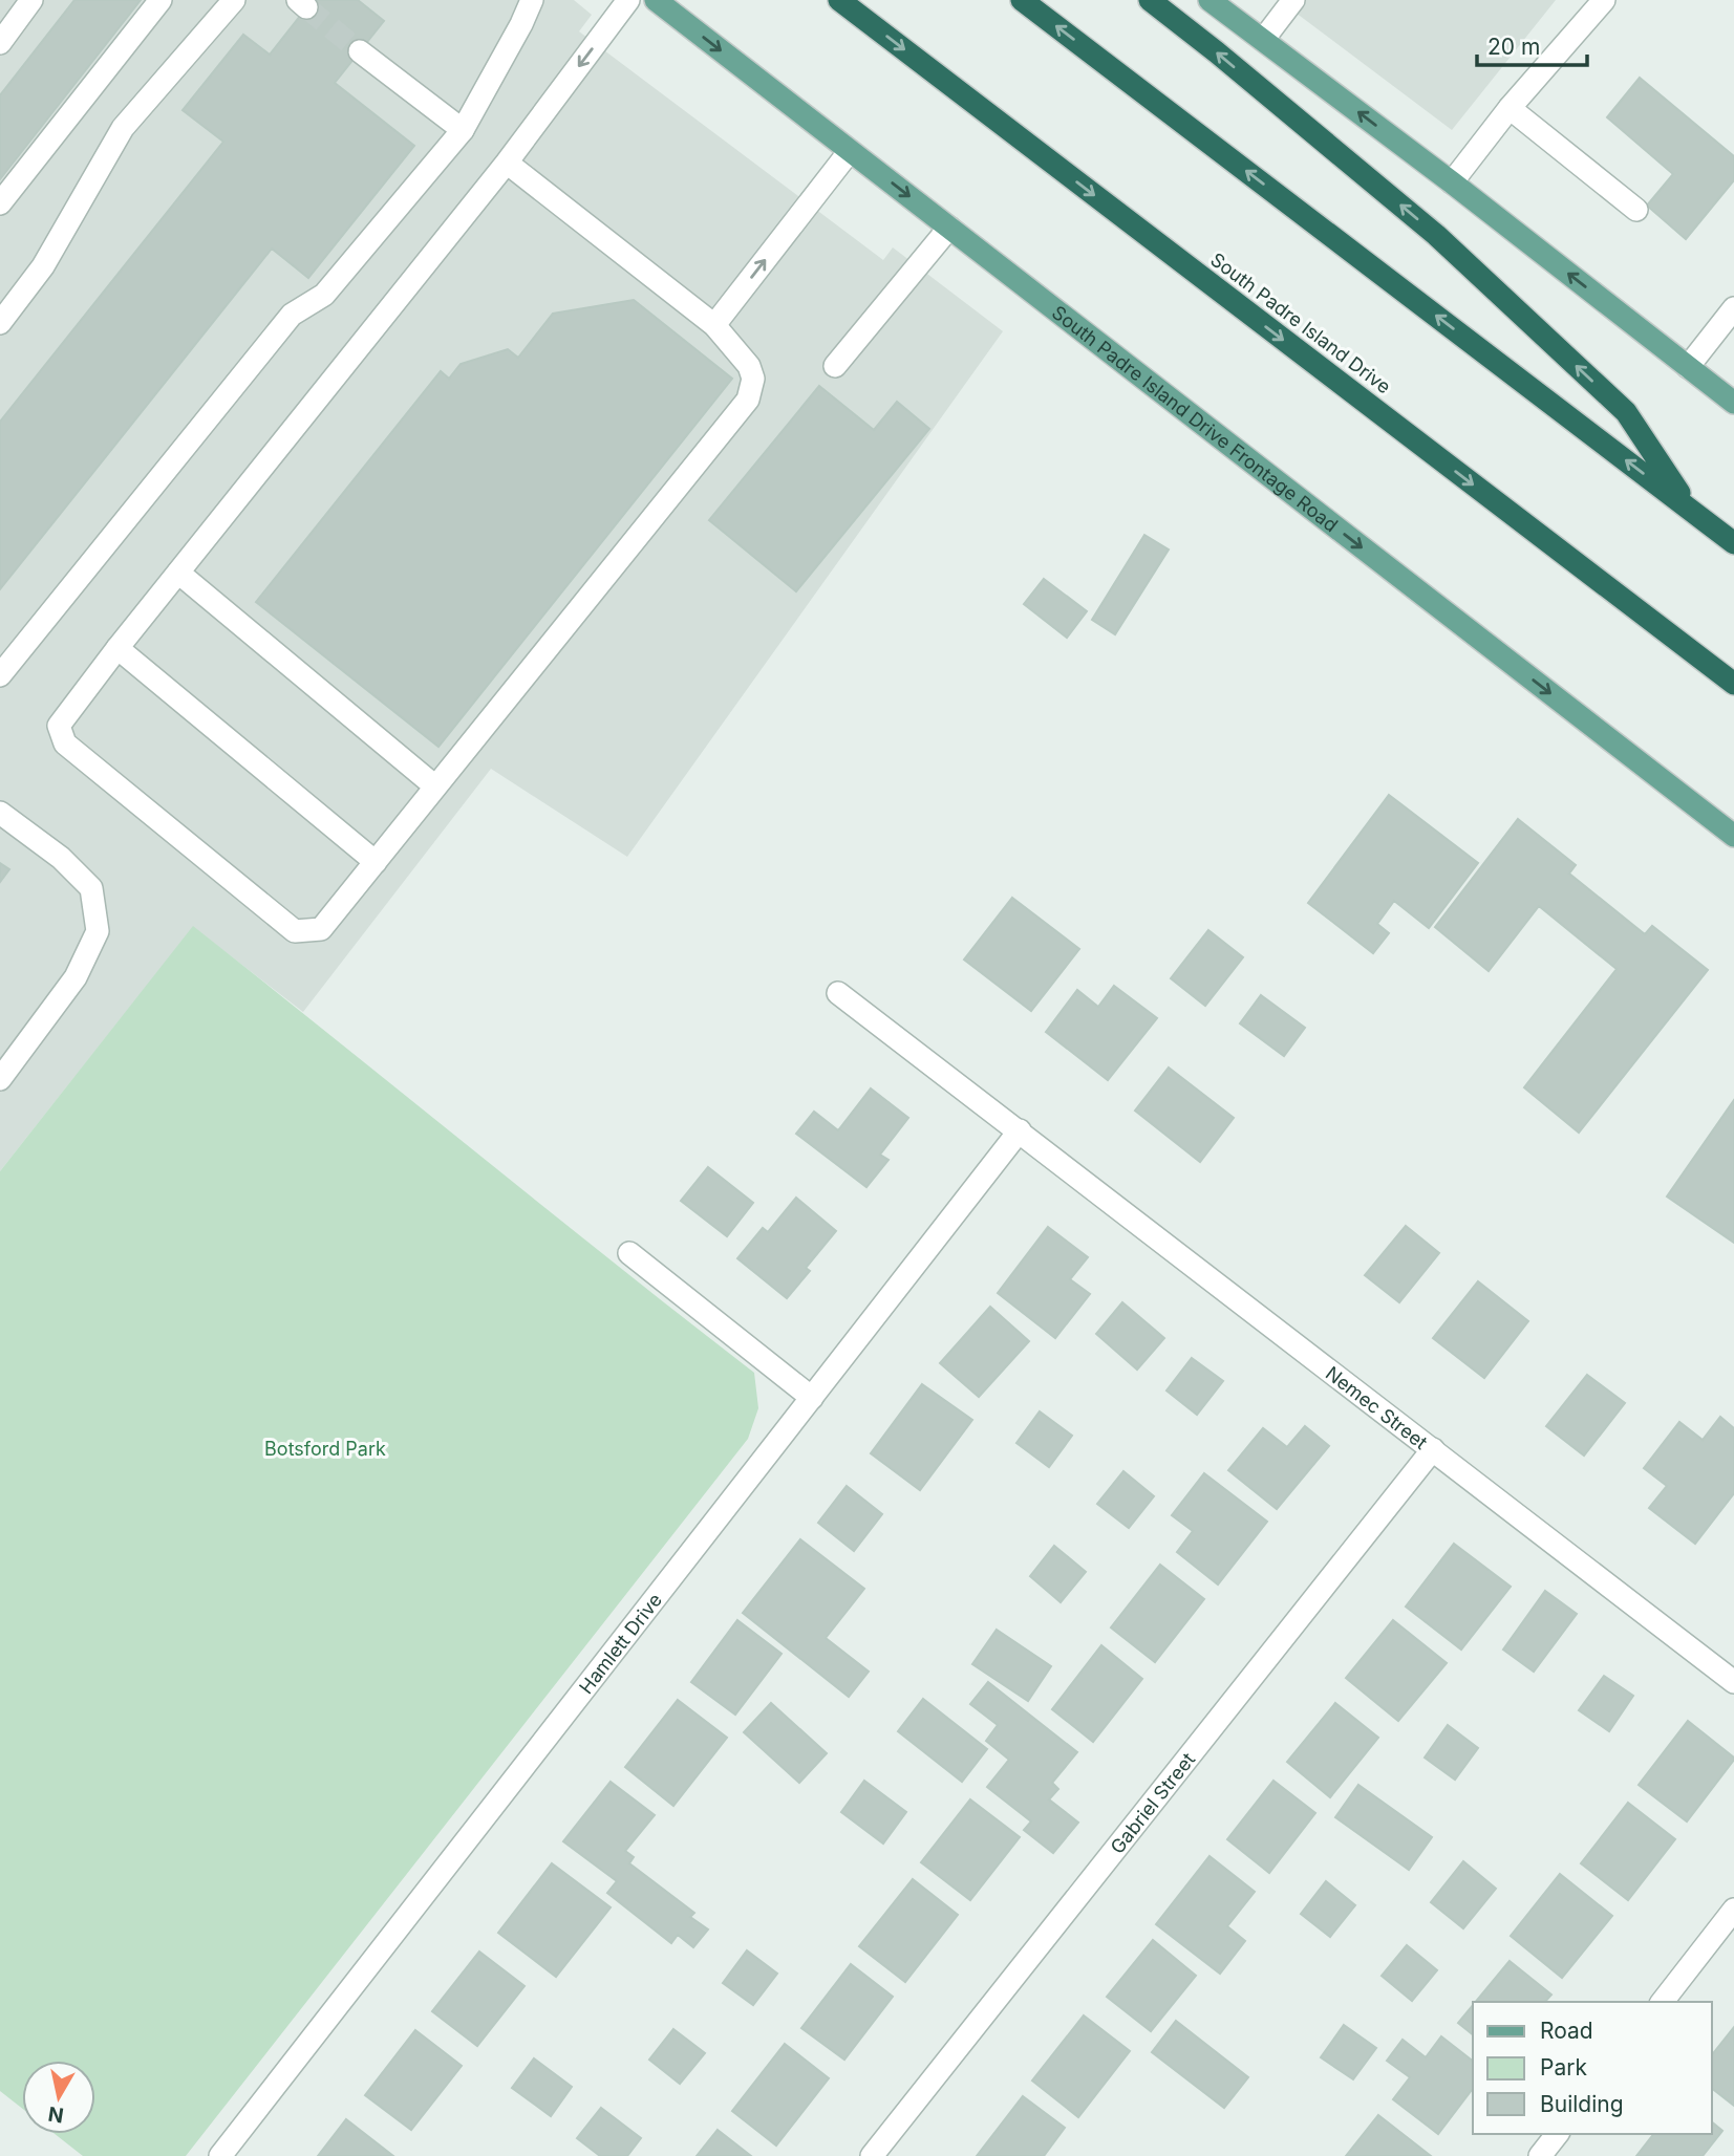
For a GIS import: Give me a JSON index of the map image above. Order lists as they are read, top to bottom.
{
  "streets": {
    "highway": ["South Padre Island Drive"],
    "main road": ["South Padre Island Drive Frontage Road"],
    "street": ["Nemec Street", "Hamlett Drive", "Gabriel Street"]
  },
  "crossings": [
    ["Nemec Street", "Hamlett Drive"],
    ["Nemec Street", "Gabriel Street"]
  ],
  "one_way": ["South Padre Island Drive Frontage Road"],
  "parks": ["Botsford Park"],
  "legend": ["Road", "Park", "Building"],
  "scale_bar": "20 m",
  "north": "bottom"
}
